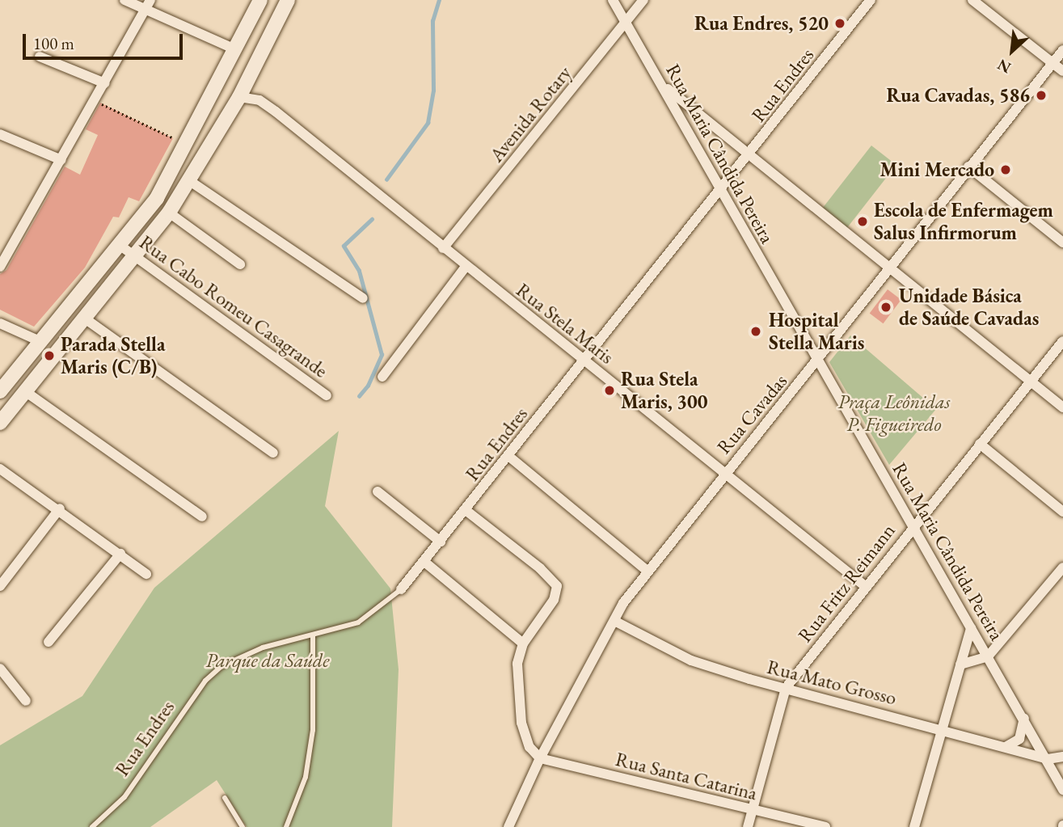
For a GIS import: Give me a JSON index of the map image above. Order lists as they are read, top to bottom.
{
  "streets": {
    "street": [
      "Rua Endres",
      "Avenida Rotary",
      "Rua Maria Cândida Pereira",
      "Rua Cabo Romeu Casagrande",
      "Rua Stela Maris",
      "Rua Cavadas",
      "Rua Fritz Reimann",
      "Rua Mato Grosso",
      "Rua Santa Catarina"
    ]
  },
  "crossings": [
    ["Rua Endres", "Rua Maria Cândida Pereira"],
    ["Rua Endres", "Rua Stela Maris"],
    ["Avenida Rotary", "Rua Maria Cândida Pereira"],
    ["Avenida Rotary", "Rua Stela Maris"],
    ["Rua Maria Cândida Pereira", "Rua Cavadas"],
    ["Rua Maria Cândida Pereira", "Rua Fritz Reimann"],
    ["Rua Maria Cândida Pereira", "Rua Mato Grosso"],
    ["Rua Stela Maris", "Rua Cavadas"],
    ["Rua Stela Maris", "Rua Fritz Reimann"],
    ["Rua Cavadas", "Rua Mato Grosso"],
    ["Rua Cavadas", "Rua Santa Catarina"],
    ["Rua Fritz Reimann", "Rua Mato Grosso"]
  ],
  "parks": ["Praça Leônidas P. Figueiredo", "Parque da Saúde"],
  "places": [
    "Rua Endres, 520",
    "Rua Cavadas, 586",
    "Mini Mercado",
    "Escola de Enfermagem Salus Infirmorum",
    "Unidade Básica de Saúde Cavadas",
    "Hospital Stella Maris",
    "Parada Stella Maris (C/B)",
    "Rua Stela Maris, 300"
  ],
  "scale_bar": "100 m",
  "north": "bottom left"
}
